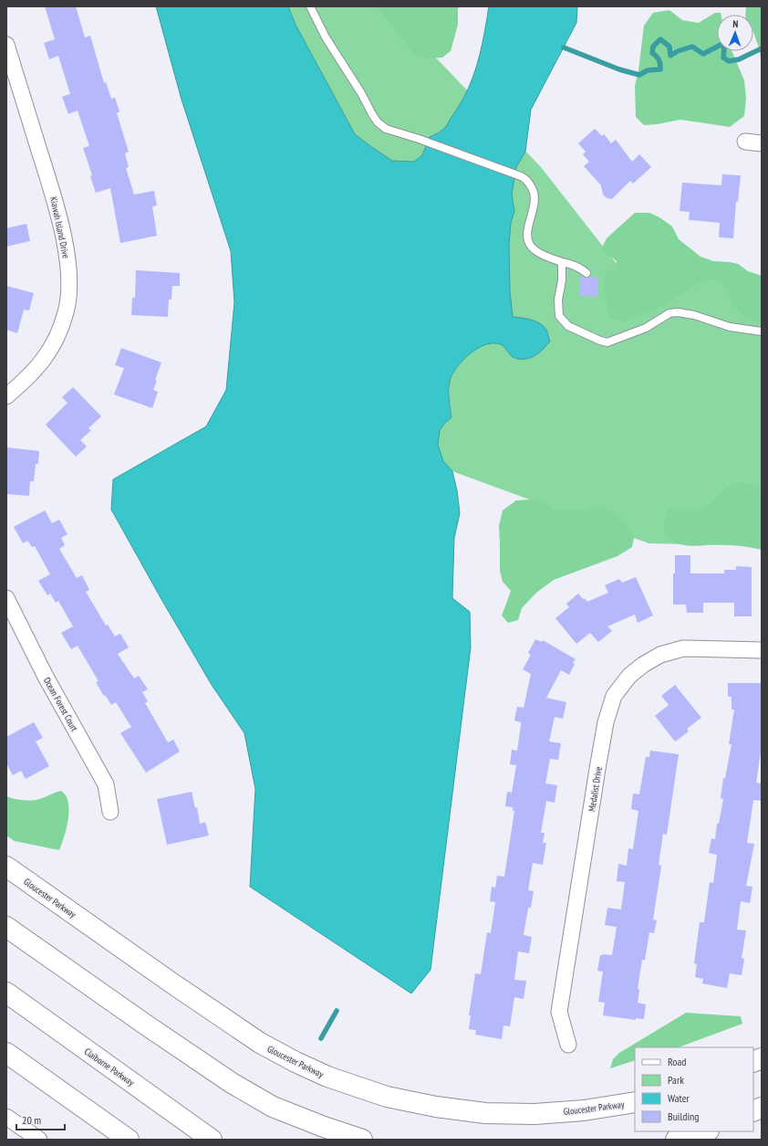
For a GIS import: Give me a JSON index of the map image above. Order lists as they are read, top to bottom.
{
  "streets": {
    "main road": ["Gloucester Parkway", "Claiborne Parkway"],
    "street": ["Kiawah Island Drive", "Ocean Forest Court", "Medalist Drive"]
  },
  "legend": [
    "Road",
    "Park",
    "Water",
    "Building"
  ],
  "scale_bar": "20 m",
  "north": "top"
}
